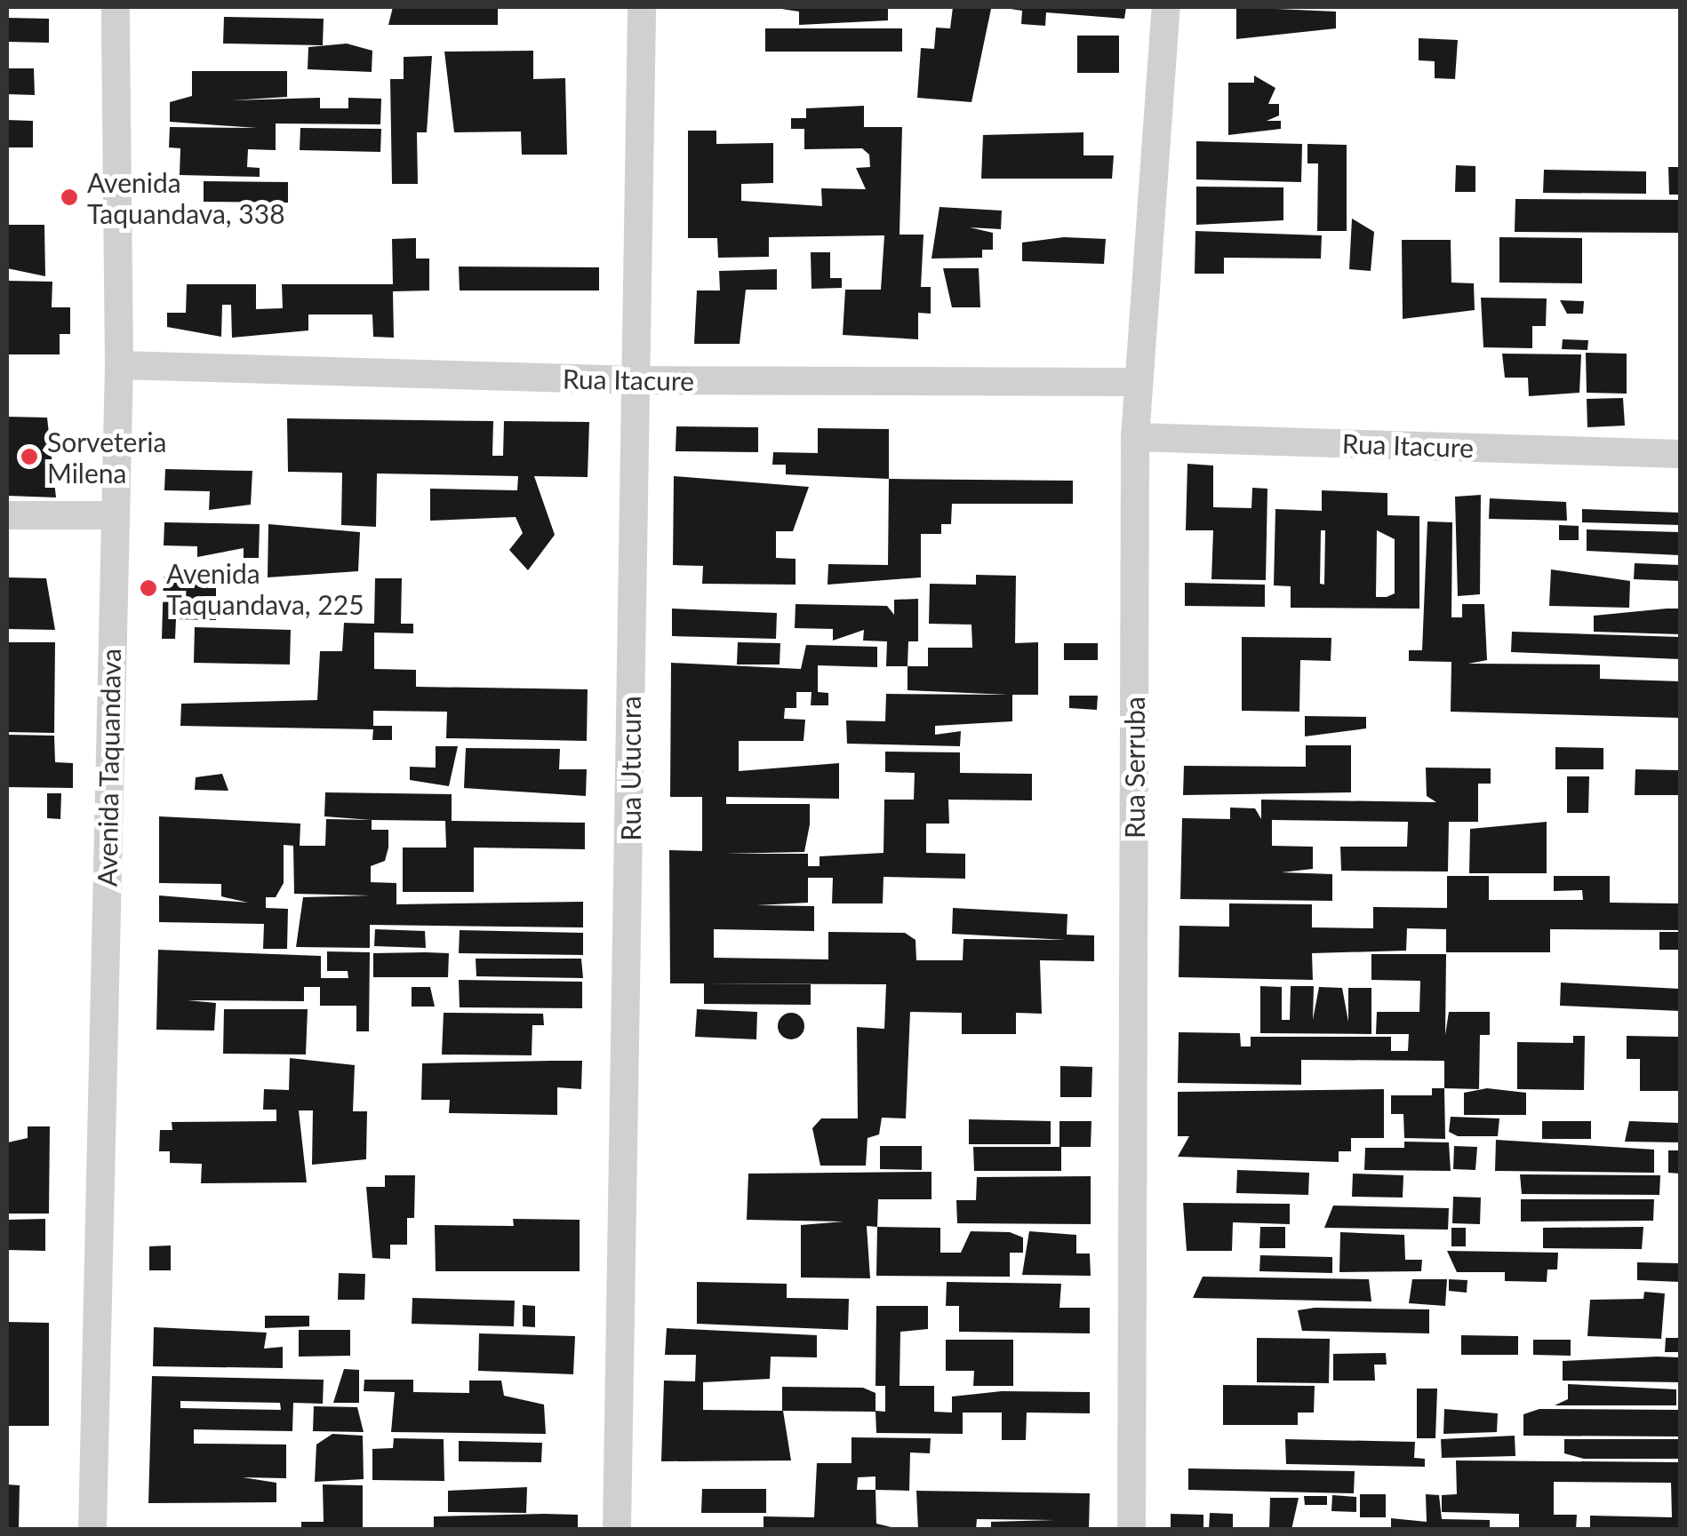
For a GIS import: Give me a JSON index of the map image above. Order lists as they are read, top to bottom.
{
  "streets": {
    "street": [
      "Rua Itacure",
      "Avenida Taquandava",
      "Rua Serruba",
      "Rua Utucura"
    ]
  },
  "crossings": [
    ["Rua Itacure", "Avenida Taquandava"],
    ["Rua Itacure", "Rua Serruba"],
    ["Rua Itacure", "Rua Utucura"]
  ],
  "places": ["Avenida Taquandava, 338", "Sorveteria Milena", "Avenida Taquandava, 225"]
}
